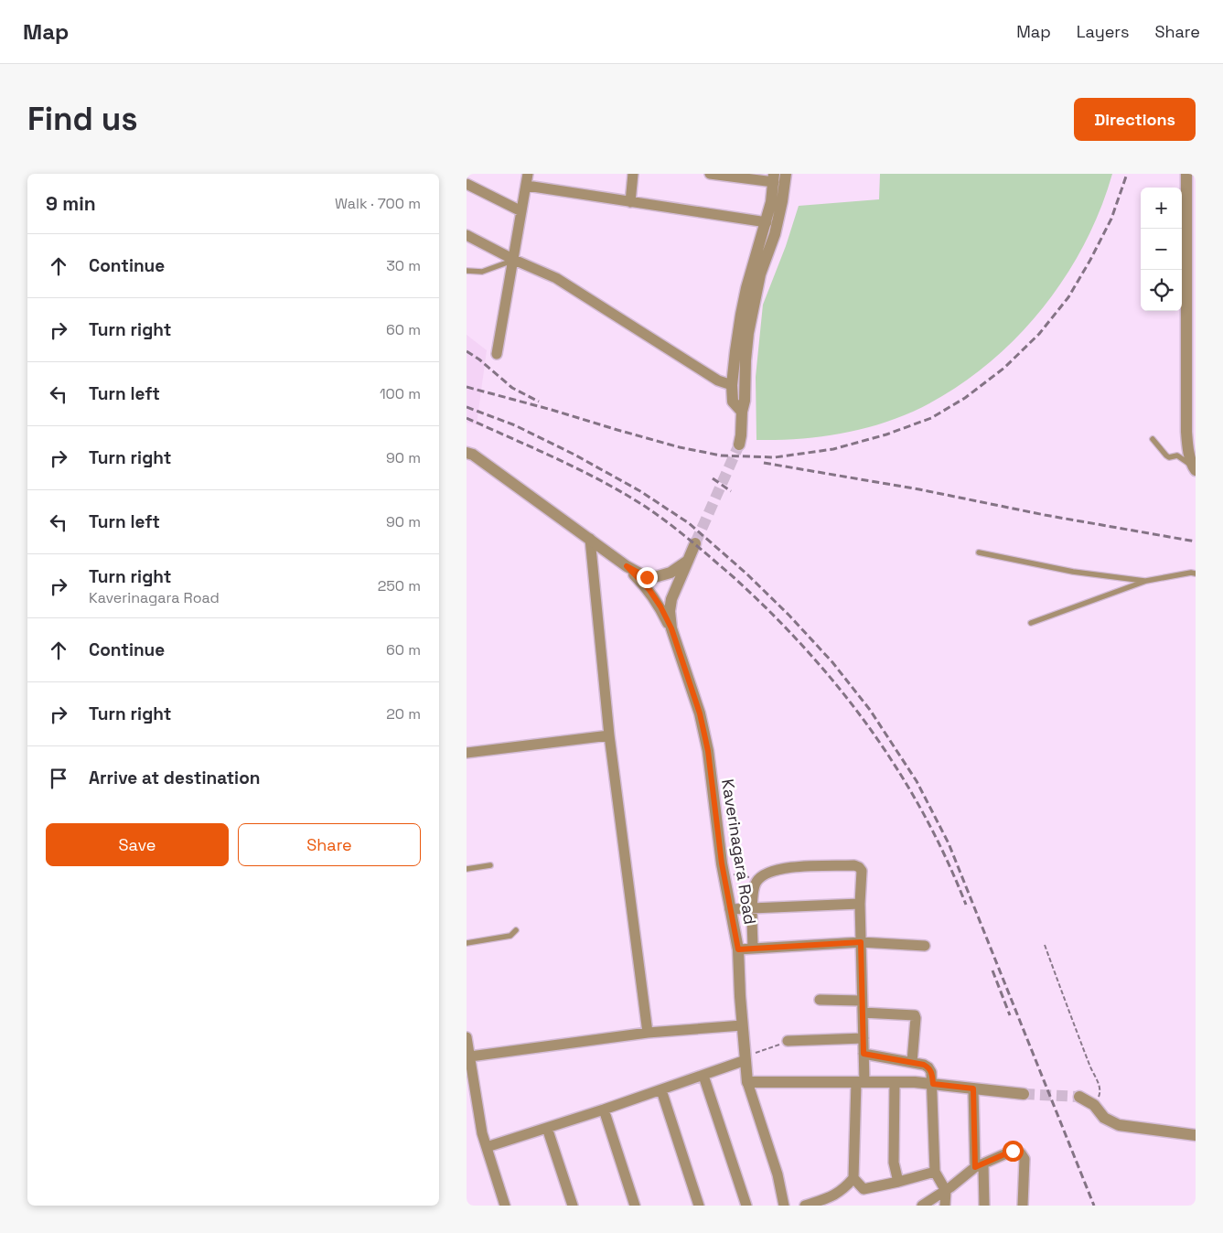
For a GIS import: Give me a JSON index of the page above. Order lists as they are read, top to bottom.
{
  "streets": {
    "street": ["Kaverinagara Road"]
  },
  "page": {
    "header": "Map",
    "nav": ["Map", "Layers", "Share"],
    "buttons": [
      "Directions",
      ["Save", "Share"]
    ],
    "title": "Find us",
    "heading": ["9 min", "Walk · 700 m"],
    "map_buttons": ["+", "−"],
    "list": [
      ["Continue", "30 m"],
      ["Turn right", "60 m"],
      ["Turn left", "100 m"],
      ["Turn right", "90 m"],
      ["Turn left", "90 m"],
      ["Turn right", "Kaverinagara Road", "250 m"],
      ["Continue", "60 m"],
      ["Turn right", "20 m"],
      "Arrive at destination"
    ]
  }
}
